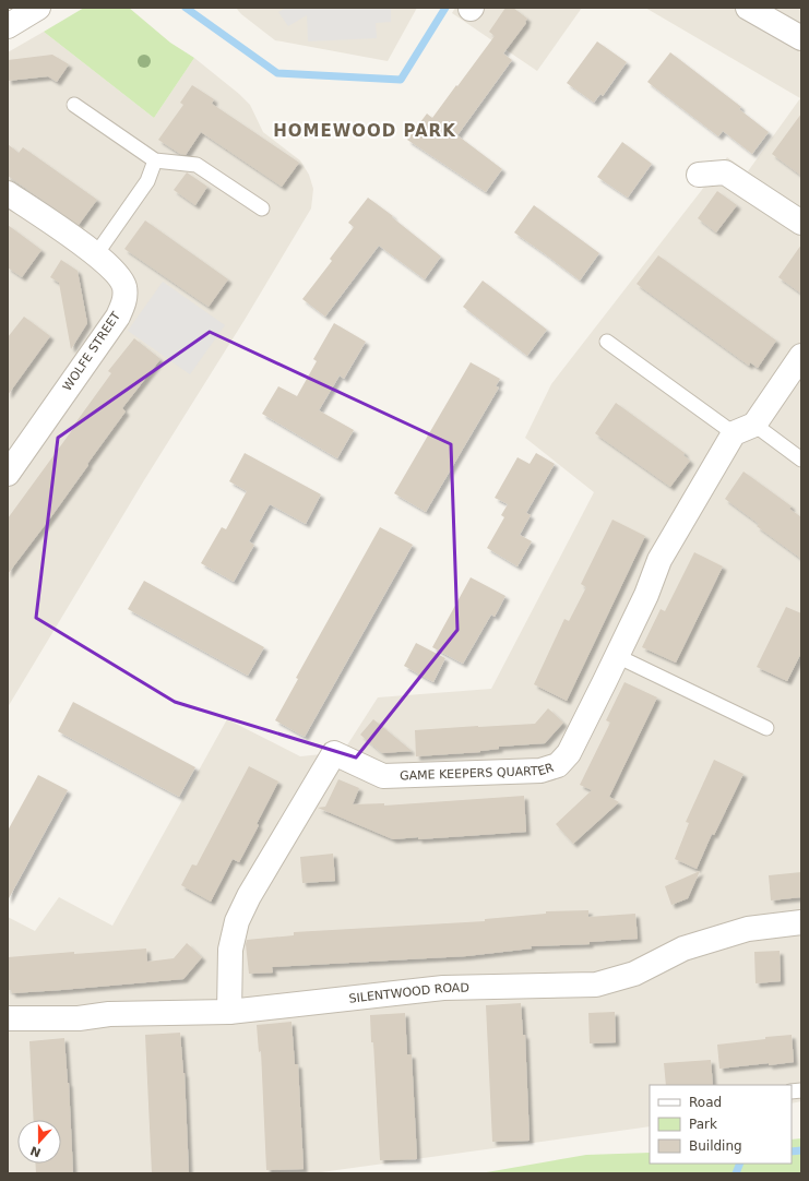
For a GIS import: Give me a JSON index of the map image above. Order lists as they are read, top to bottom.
{
  "streets": {
    "street": ["WOLFE STREET", "GAME KEEPERS QUARTER", "SILENTWOOD ROAD"]
  },
  "crossings": [
    ["GAME KEEPERS QUARTER", "SILENTWOOD ROAD"]
  ],
  "districts": ["HOMEWOOD PARK"],
  "legend": ["Road", "Park", "Building"],
  "north": "bottom"
}
